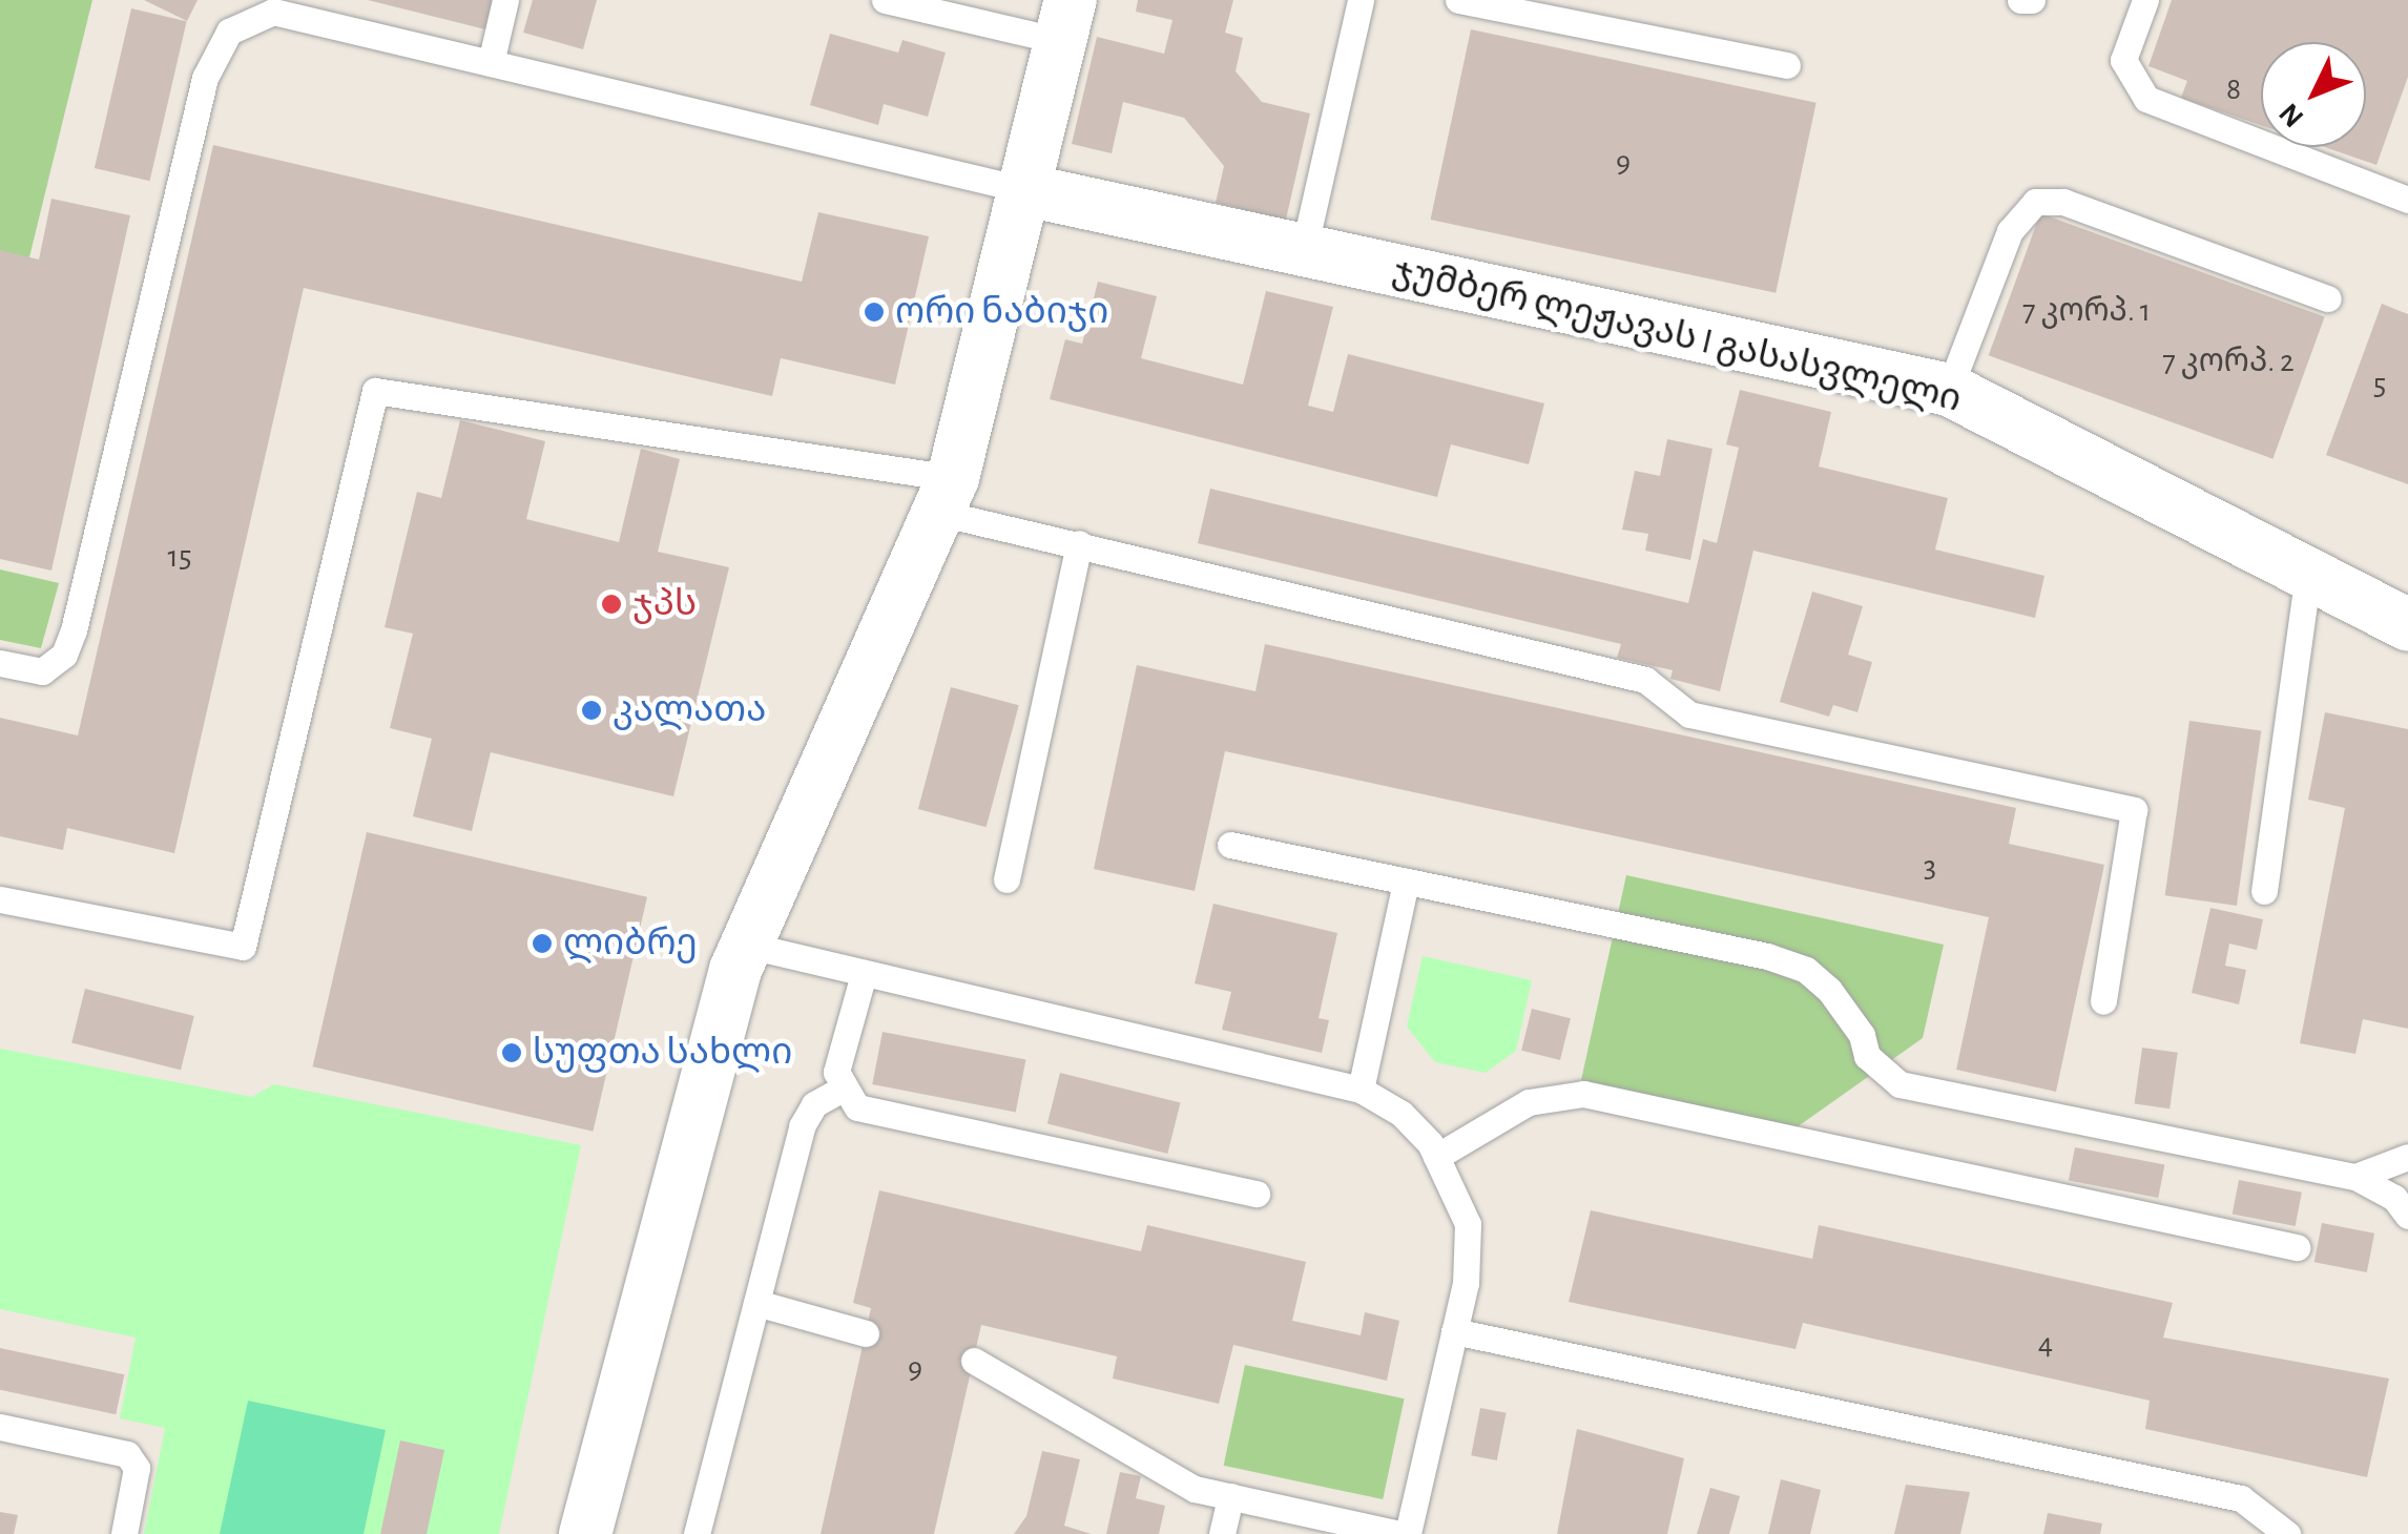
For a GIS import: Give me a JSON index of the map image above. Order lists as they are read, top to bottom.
{
  "streets": {
    "street": ["ჯუმბერ ლეჟავას I გასასვლელი"]
  },
  "places": [
    "ორი ნაბიჯი",
    "ჯპს",
    "კალათა",
    "ლიბრე",
    "სუფთა სახლი"
  ],
  "house_numbers": [
    "8",
    "9",
    "7 კორპ. 1",
    "7 კორპ. 2",
    "5",
    "15",
    "3",
    "4",
    "9"
  ],
  "north": "bottom left"
}
